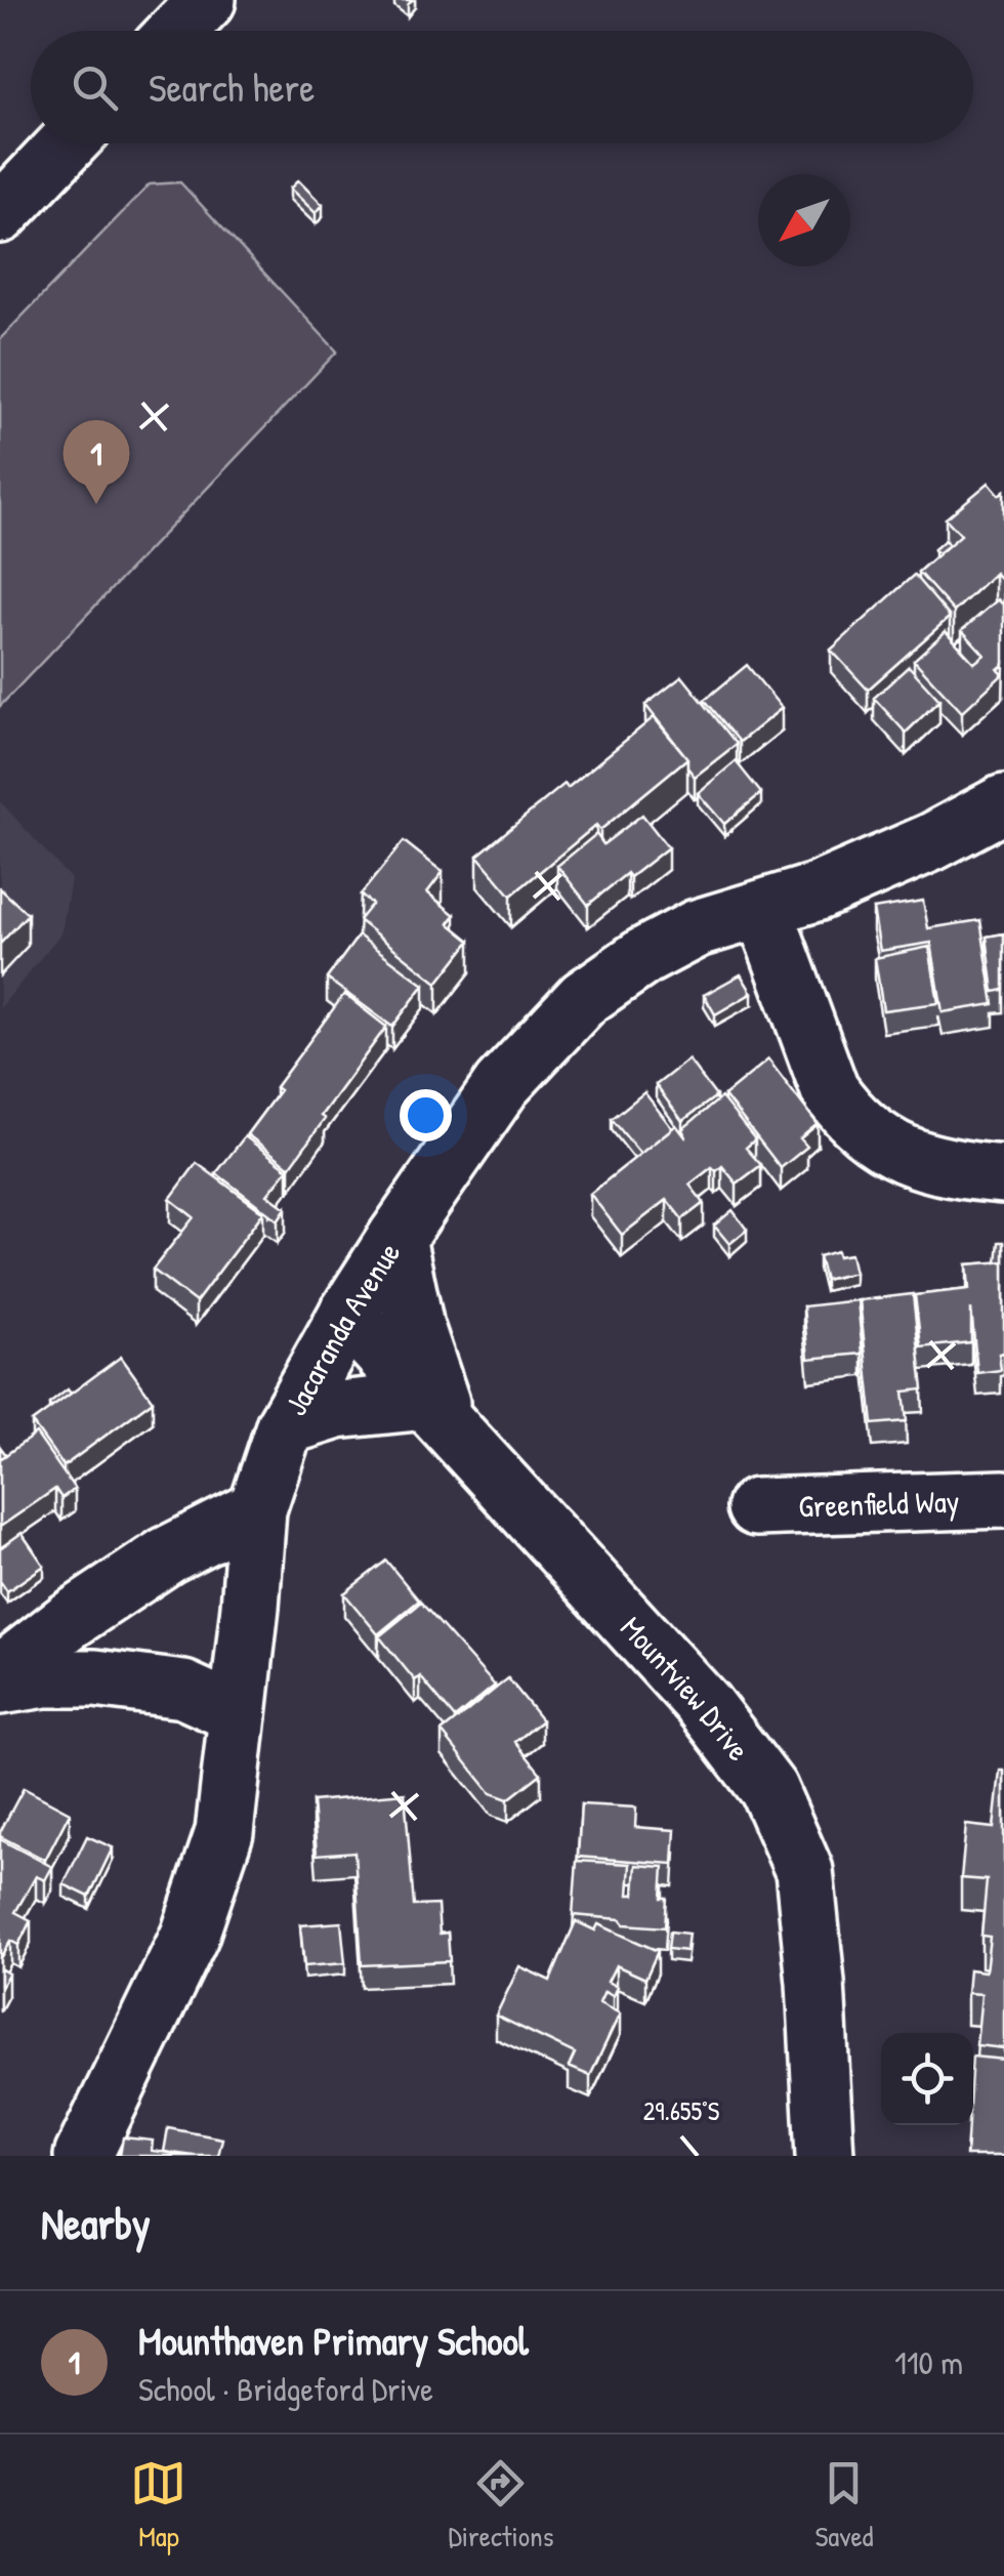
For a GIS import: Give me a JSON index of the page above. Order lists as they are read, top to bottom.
{
  "streets": {
    "street": ["Jacaranda Avenue", "Greenfield Way", "Mountview Drive"]
  },
  "crossings": [
    ["Jacaranda Avenue", "Mountview Drive"]
  ],
  "north": "bottom left",
  "page": {
    "search": "Search here",
    "pins": "1",
    "heading": "Nearby",
    "list": [
      {
        "mark": "1",
        "name": "Mounthaven Primary School",
        "note": "School · Bridgeford Drive",
        "value": "110 m"
      }
    ],
    "nav": ["Map", "Directions", "Saved"]
  },
  "coordinates": ["29.655°S"]
}
